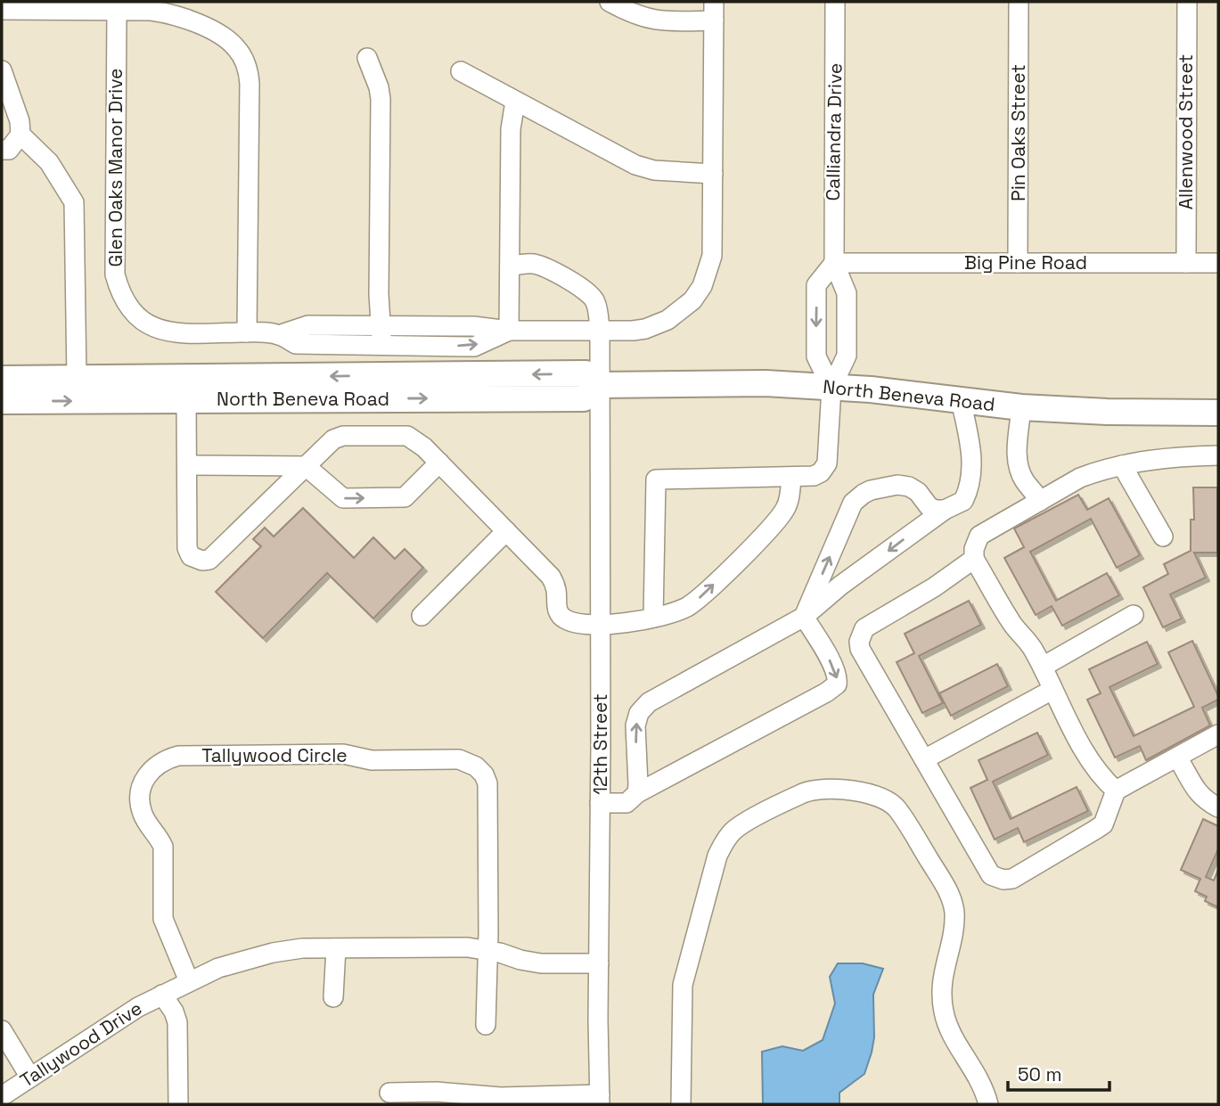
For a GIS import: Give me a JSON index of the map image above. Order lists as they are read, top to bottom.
{
  "streets": {
    "main road": ["North Beneva Road"],
    "street": [
      "Calliandra Drive",
      "Allenwood Street",
      "Pin Oaks Street",
      "Glen Oaks Manor Drive",
      "Big Pine Road",
      "12th Street",
      "Tallywood Circle",
      "Tallywood Drive"
    ]
  },
  "crossings": [
    ["Calliandra Drive", "Big Pine Road"],
    ["Calliandra Drive", "North Beneva Road"],
    ["Allenwood Street", "Big Pine Road"],
    ["Pin Oaks Street", "Big Pine Road"],
    ["North Beneva Road", "12th Street"],
    ["12th Street", "Tallywood Drive"],
    ["Tallywood Circle", "Tallywood Drive"]
  ],
  "scale_bar": "50 m"
}
